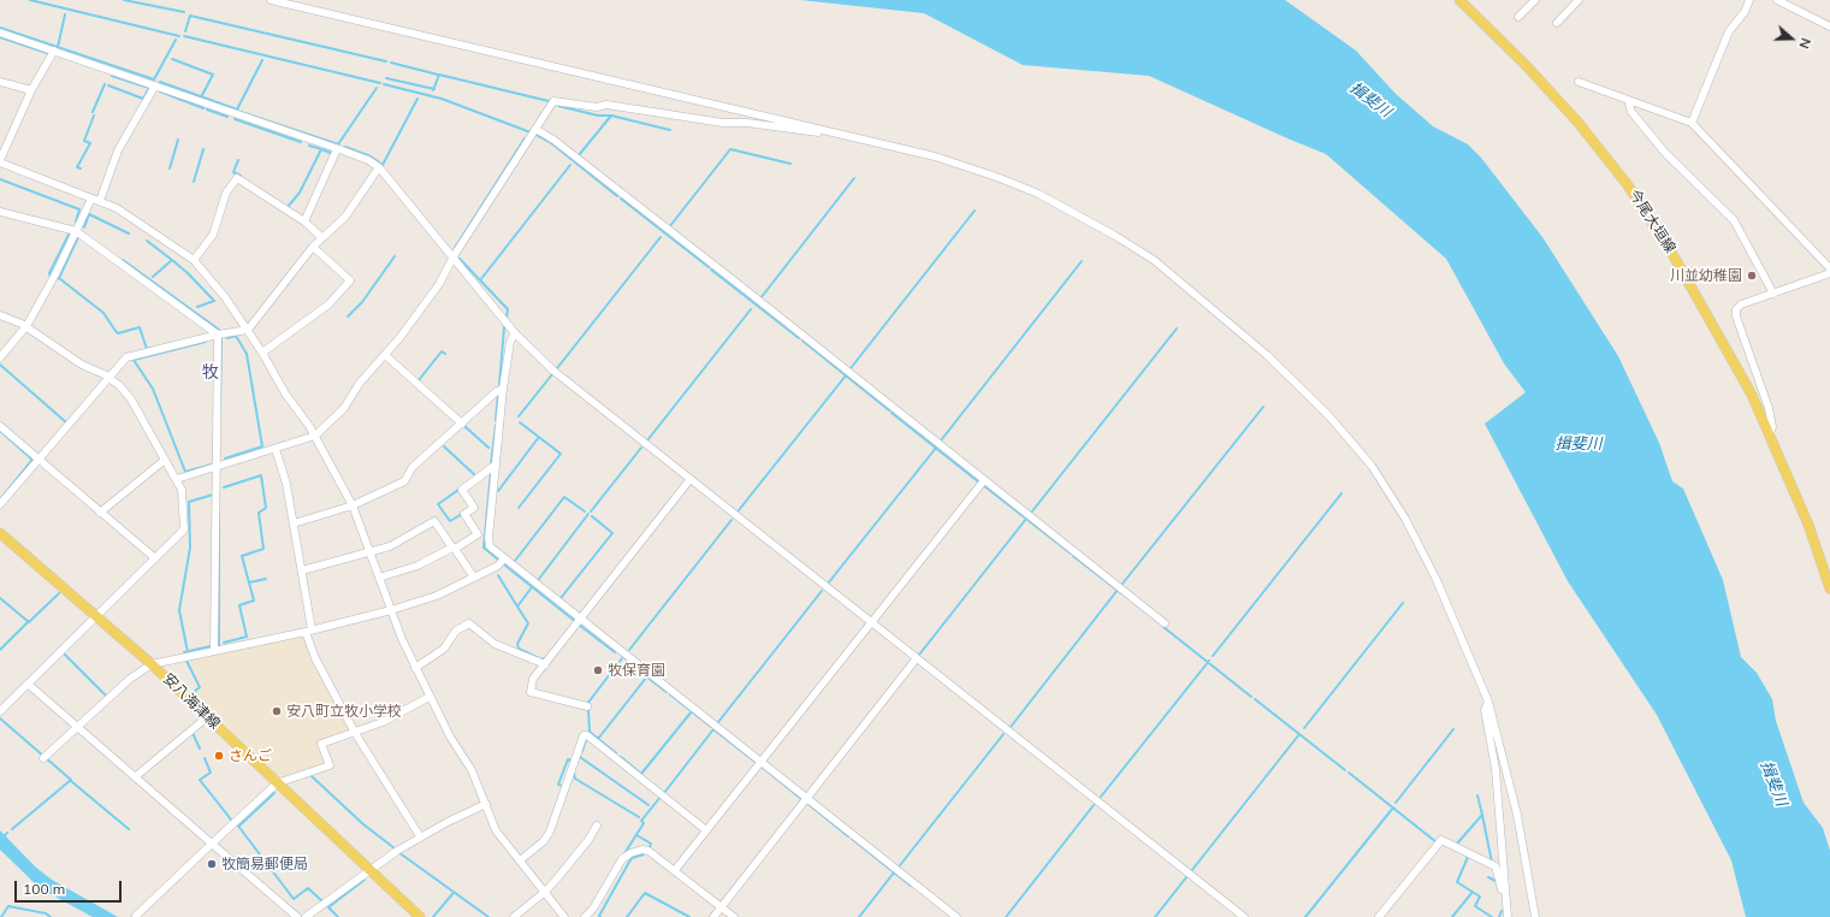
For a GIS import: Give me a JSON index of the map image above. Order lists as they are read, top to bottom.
{
  "streets": {
    "main road": ["今尾大垣線", "安八海津線"]
  },
  "districts": ["牧"],
  "water": ["揖斐川"],
  "places": [
    "川並幼稚園",
    "牧保育園",
    "安八町立牧小学校",
    "さんご",
    "牧簡易郵便局"
  ],
  "scale_bar": "100 m",
  "north": "right"
}
